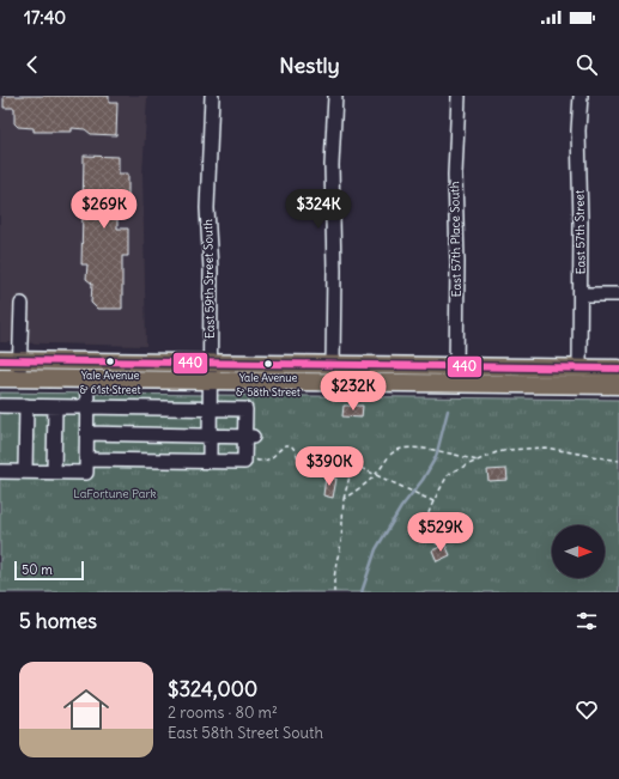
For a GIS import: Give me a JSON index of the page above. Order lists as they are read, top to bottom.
{
  "streets": {
    "street": ["East 57th Street", "East 57th Place South", "East 59th Street South"]
  },
  "parks": ["LaFortune Park"],
  "places": ["Yale Avenue & 61st Street", "Yale Avenue & 58th Street"],
  "lines": ["transit line 440"],
  "scale_bar": "50 m",
  "north": "right",
  "page": {
    "status": "17:40",
    "header": "Nestly",
    "price": [
      "$269K",
      "$324K",
      "$232K",
      "$390K",
      "$529K"
    ],
    "scale": "50 m",
    "heading": "5 homes",
    "list": [
      {
        "name": "$324,000",
        "note": "2 rooms · 80 m² · East 58th Street South"
      }
    ]
  }
}
